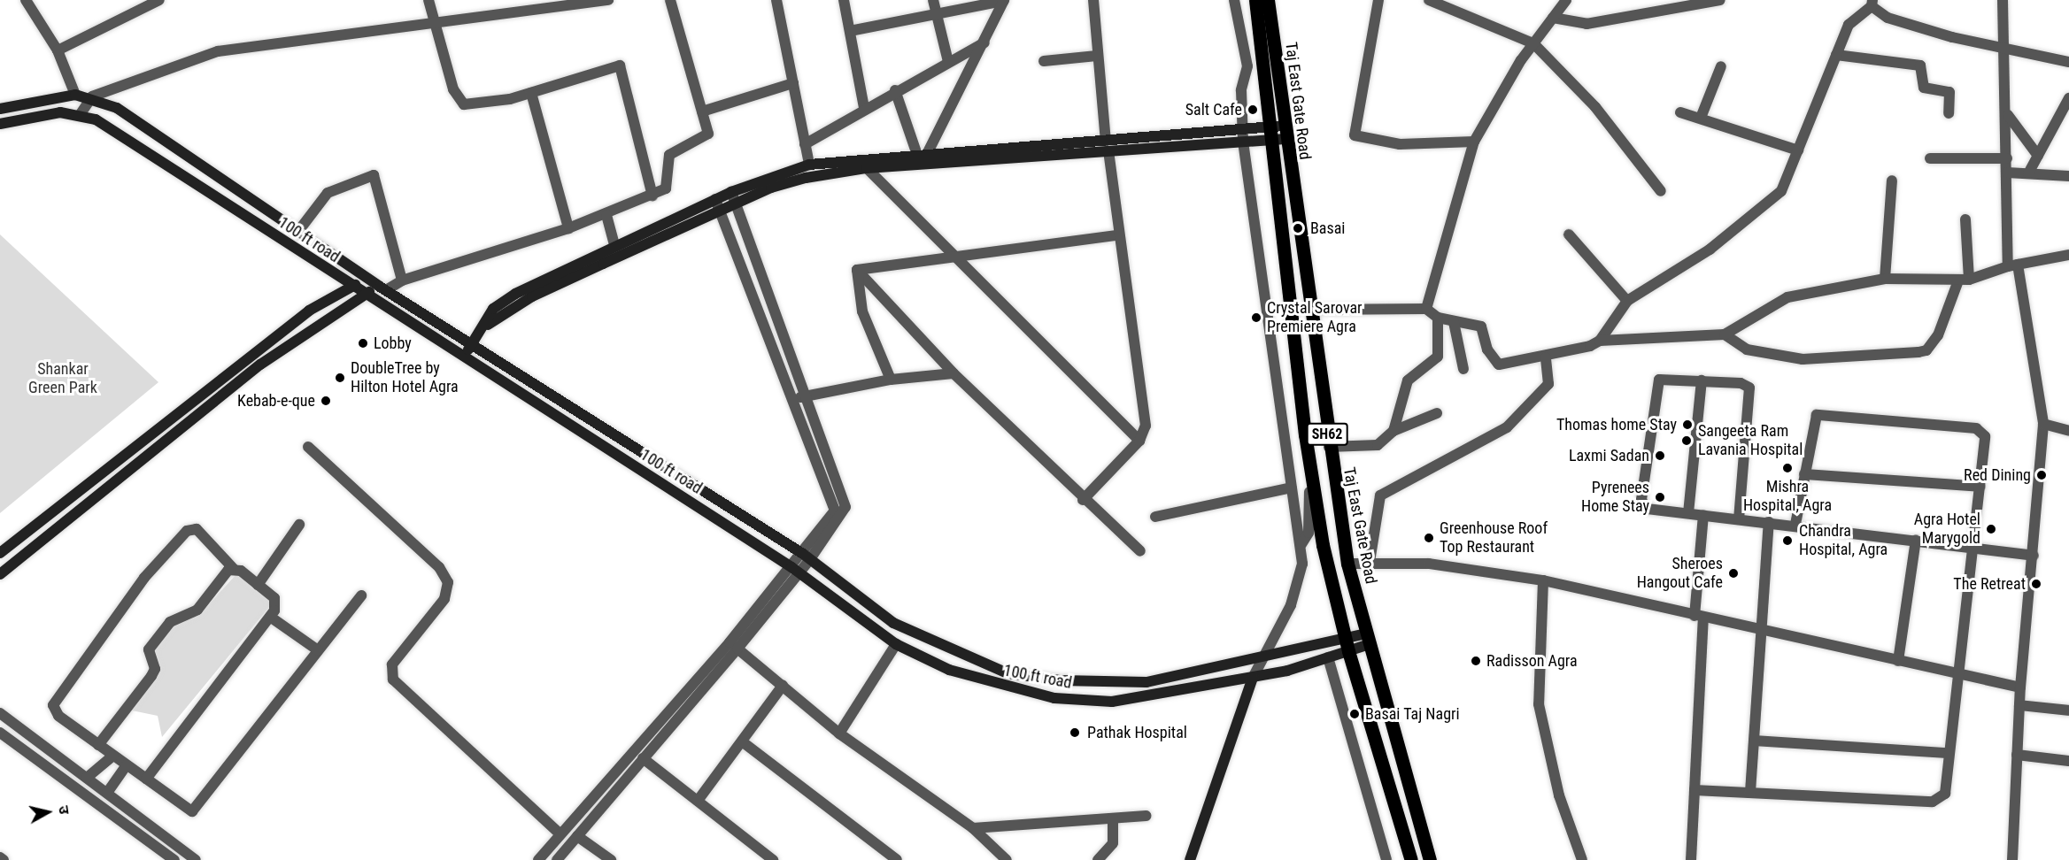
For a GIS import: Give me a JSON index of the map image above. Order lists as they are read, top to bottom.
{
  "streets": {
    "main road": ["Taj East Gate Road", "100 ft road", "SH62"]
  },
  "crossings": [
    ["Taj East Gate Road", "100 ft road"],
    ["Taj East Gate Road", "SH62"],
    ["100 ft road", "SH62"]
  ],
  "parks": ["Shankar Green Park"],
  "places": [
    "Salt Cafe",
    "Basai",
    "Crystal Sarovar Premiere Agra",
    "Lobby",
    "DoubleTree by Hilton Hotel Agra",
    "Kebab-e-que",
    "Thomas home Stay",
    "Sangeeta Ram Lavania Hospital",
    "Laxmi Sadan",
    "Mishra Hospital, Agra",
    "Red Dining",
    "Pyrenees Home Stay",
    "Agra Hotel Marygold",
    "Greenhouse Roof Top Restaurant",
    "Chandra Hospital, Agra",
    "Sheroes Hangout Cafe",
    "The Retreat",
    "Radisson Agra",
    "Basai Taj Nagri",
    "Pathak Hospital"
  ],
  "north": "right"
}
